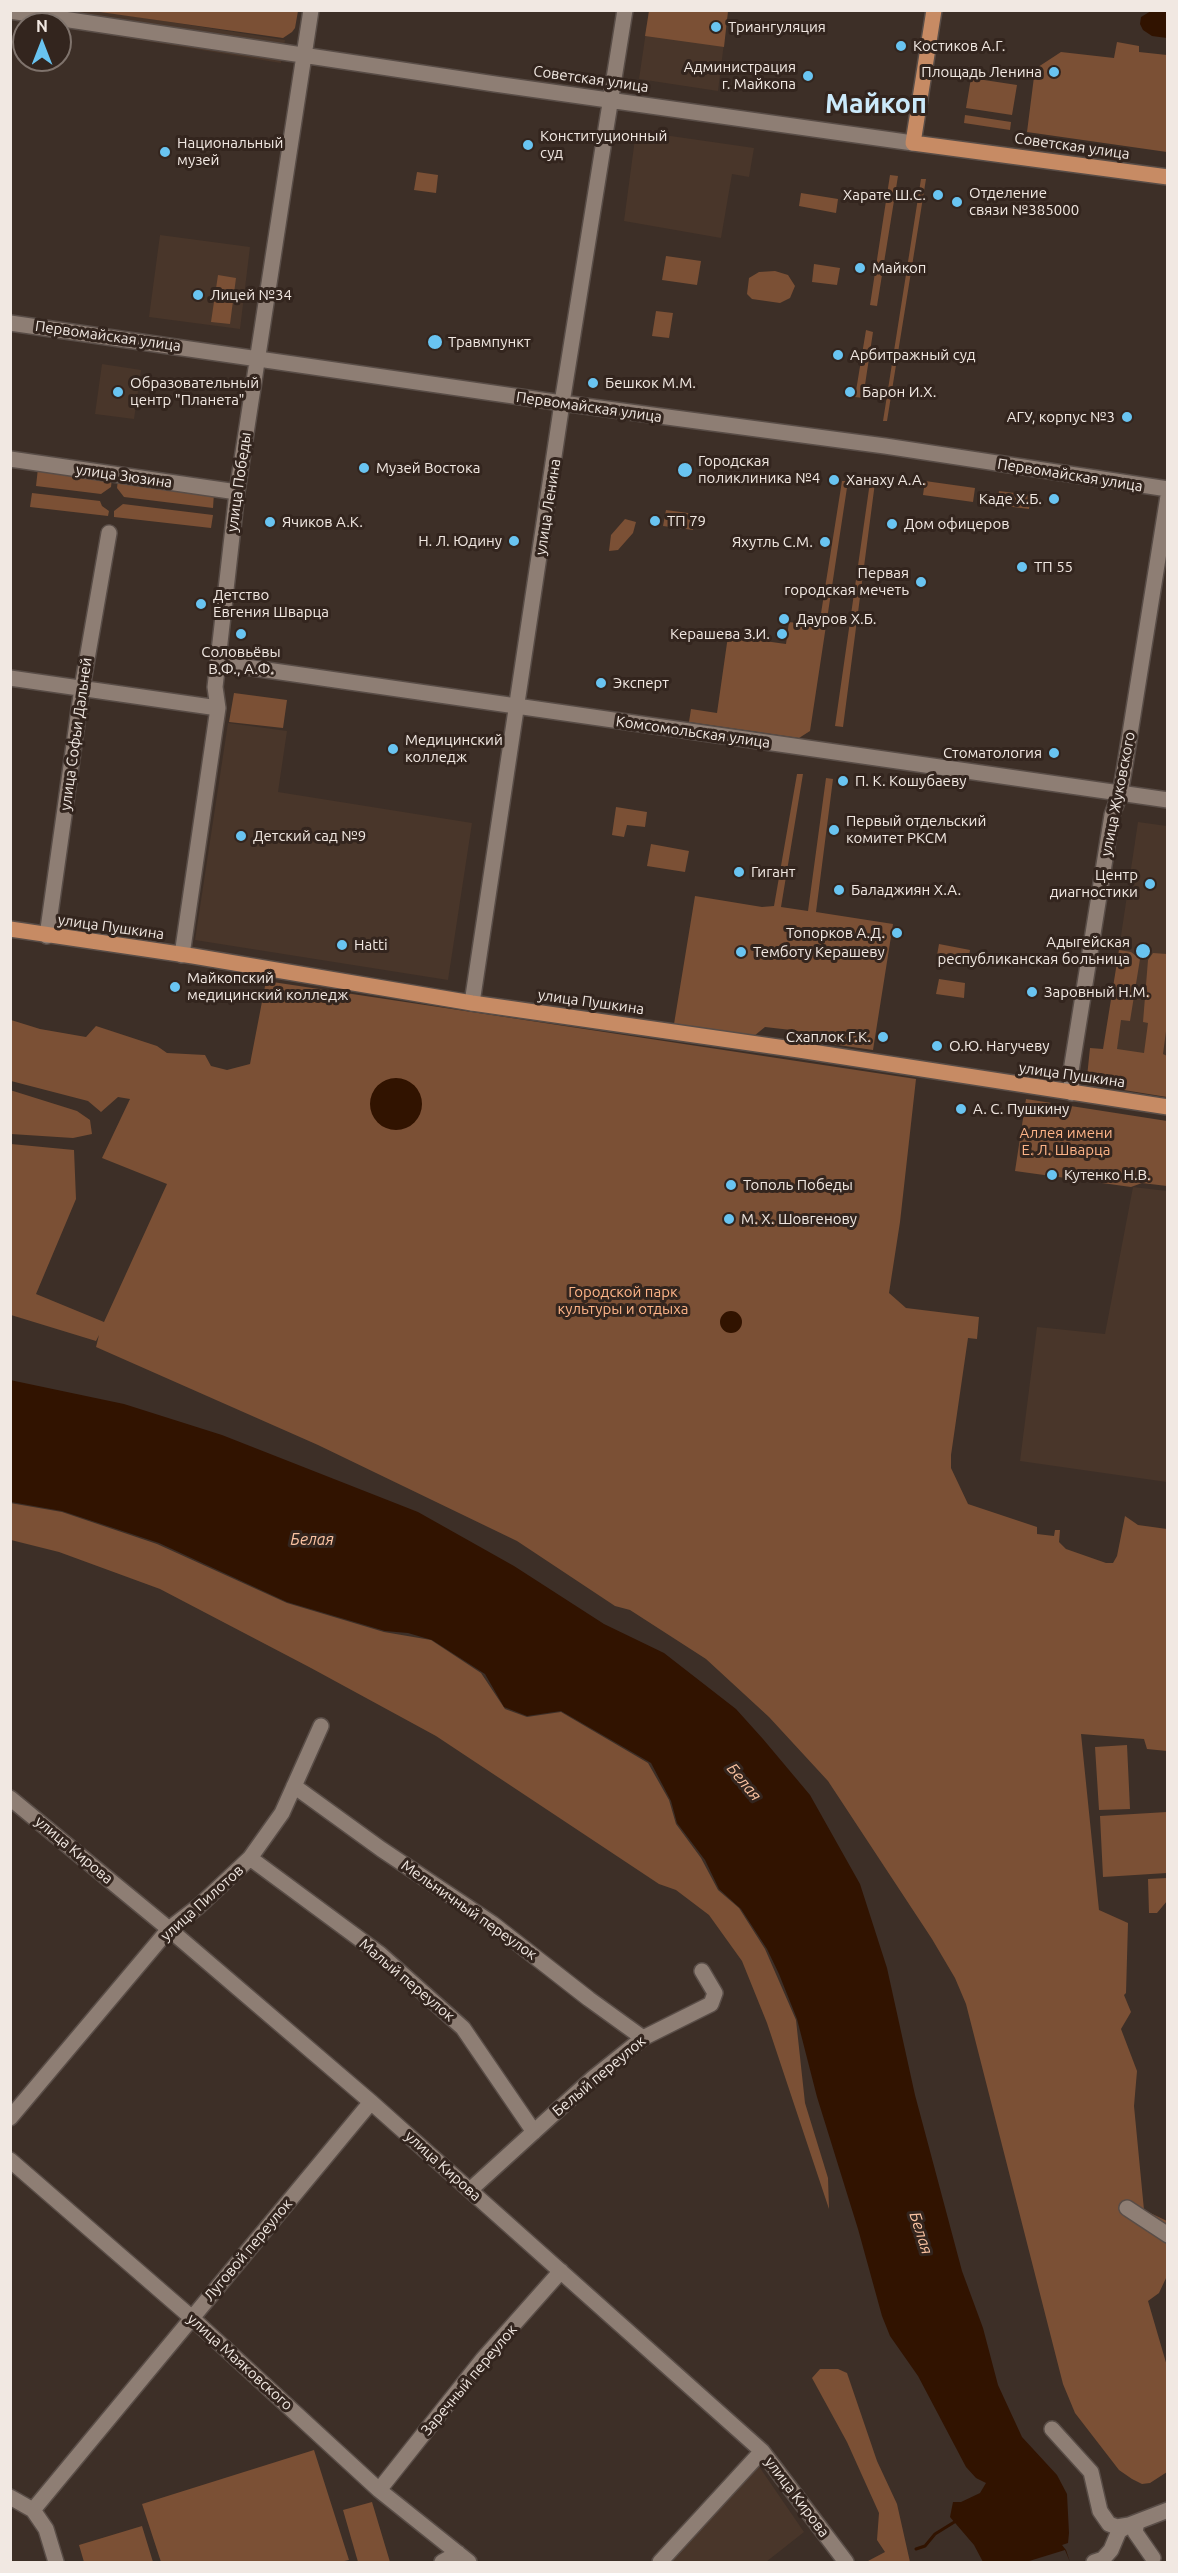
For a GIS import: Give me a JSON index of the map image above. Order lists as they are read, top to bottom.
{
  "streets": {
    "main road": ["Советская улица", "улица Пушкина"],
    "street": [
      "Первомайская улица",
      "улица Зюзина",
      "улица Победы",
      "улица Ленина",
      "Комсомольская улица",
      "улица Софьи Дальней",
      "улица Жуковского",
      "улица Кирова",
      "улица Пилотов",
      "Мельничный переулок",
      "Малый переулок",
      "Белый переулок",
      "Луговой переулок",
      "улица Маяковского",
      "Заречный переулок"
    ]
  },
  "crossings": [
    ["Советская улица", "улица Победы"],
    ["Советская улица", "улица Ленина"],
    ["Первомайская улица", "улица Победы"],
    ["Первомайская улица", "улица Ленина"],
    ["улица Зюзина", "улица Победы"],
    ["улица Победы", "Комсомольская улица"],
    ["улица Победы", "улица Пушкина"],
    ["улица Ленина", "Комсомольская улица"],
    ["улица Ленина", "улица Пушкина"],
    ["Комсомольская улица", "улица Жуковского"],
    ["улица Софьи Дальней", "улица Пушкина"],
    ["улица Жуковского", "улица Пушкина"],
    ["улица Кирова", "улица Пилотов"],
    ["улица Кирова", "Белый переулок"],
    ["улица Кирова", "Луговой переулок"],
    ["улица Кирова", "Заречный переулок"],
    ["улица Пилотов", "Мельничный переулок"],
    ["улица Пилотов", "Малый переулок"],
    ["Мельничный переулок", "Белый переулок"],
    ["Малый переулок", "Белый переулок"],
    ["Луговой переулок", "улица Маяковского"],
    ["улица Маяковского", "Заречный переулок"]
  ],
  "districts": ["Майкоп"],
  "water": ["Белая"],
  "parks": ["Аллея имени Е. Л. Шварца", "Городской парк культуры и отдыха"],
  "places": [
    "Триангуляция",
    "Костиков А.Г.",
    "Площадь Ленина",
    "Администрация г. Майкопа",
    "Конституционный суд",
    "Национальный музей",
    "Харате Ш.С.",
    "Отделение связи №385000",
    "Майкоп",
    "Лицей №34",
    "Травмпункт",
    "Арбитражный суд",
    "Бешкок М.М.",
    "Образовательный центр \"Планета\"",
    "Барон И.Х.",
    "АГУ, корпус №3",
    "Музей Востока",
    "Городская поликлиника №4",
    "Ханаху А.А.",
    "Каде Х.Б.",
    "ТП 79",
    "Ячиков А.К.",
    "Дом офицеров",
    "Н. Л. Юдину",
    "Яхутль С.М.",
    "ТП 55",
    "Первая городская мечеть",
    "Детство Евгения Шварца",
    "Дауров Х.Б.",
    "Соловьёвы В.Ф., А.Ф.",
    "Керашева З.И.",
    "Эксперт",
    "Медицинский колледж",
    "Стоматология",
    "П. К. Кошубаеву",
    "Первый отдельский комитет РКСМ",
    "Детский сад №9",
    "Гигант",
    "Центр диагностики",
    "Баладжиян Х.А.",
    "Топорков А.Д.",
    "Hatti",
    "Адыгейская республиканская больница",
    "Темботу Керашеву",
    "Майкопский медицинский колледж",
    "Заровный Н.М.",
    "Схаплок Г.К.",
    "О.Ю. Нагучеву",
    "А. С. Пушкину",
    "Кутенко Н.В.",
    "Тополь Победы",
    "М. Х. Шовгенову"
  ],
  "north": "top"
}
